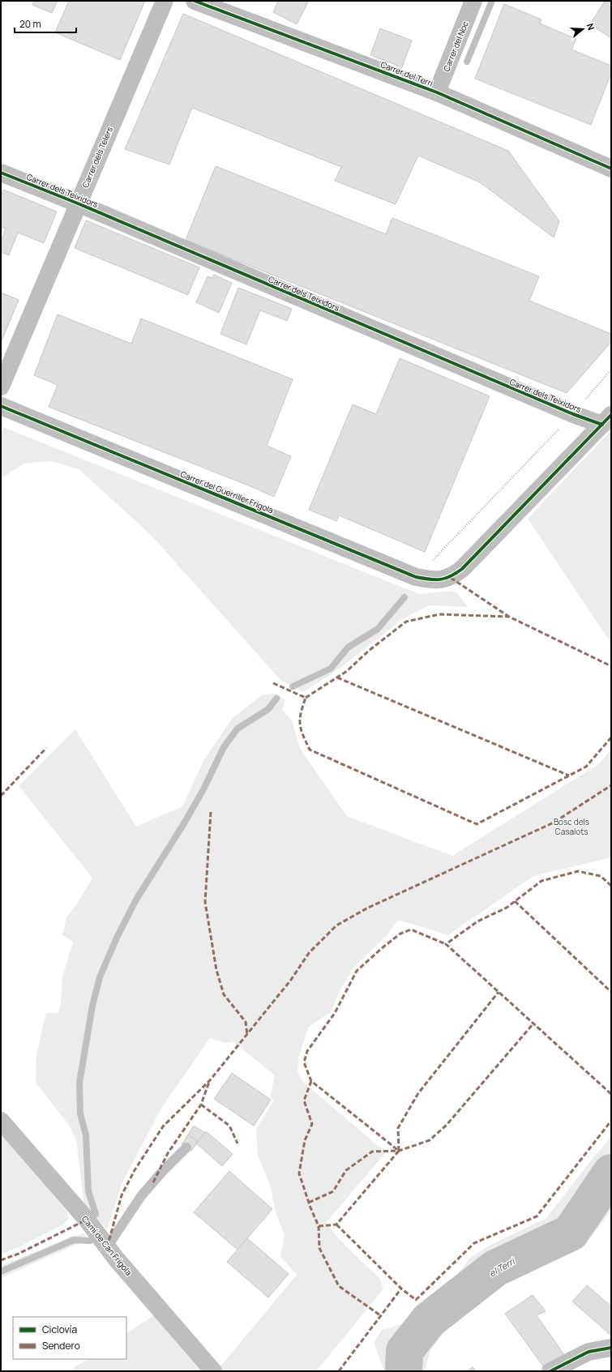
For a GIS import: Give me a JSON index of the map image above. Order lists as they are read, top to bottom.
{
  "streets": {
    "street": [
      "Carrer del Noc",
      "Carrer del Terri",
      "Carrer dels Telers",
      "Carrer dels Teixidors",
      "Carrer del Guerriller Frigola",
      "Camí de Can Frigola"
    ]
  },
  "crossings": [
    ["Carrer del Noc", "Carrer del Terri"],
    ["Carrer dels Telers", "Carrer dels Teixidors"],
    ["Carrer dels Teixidors", "Carrer del Guerriller Frigola"]
  ],
  "water": ["el Terri"],
  "parks": ["Bosc dels Casalots"],
  "legend": ["Ciclovía", "Sendero"],
  "scale_bar": "20 m",
  "north": "right"
}
